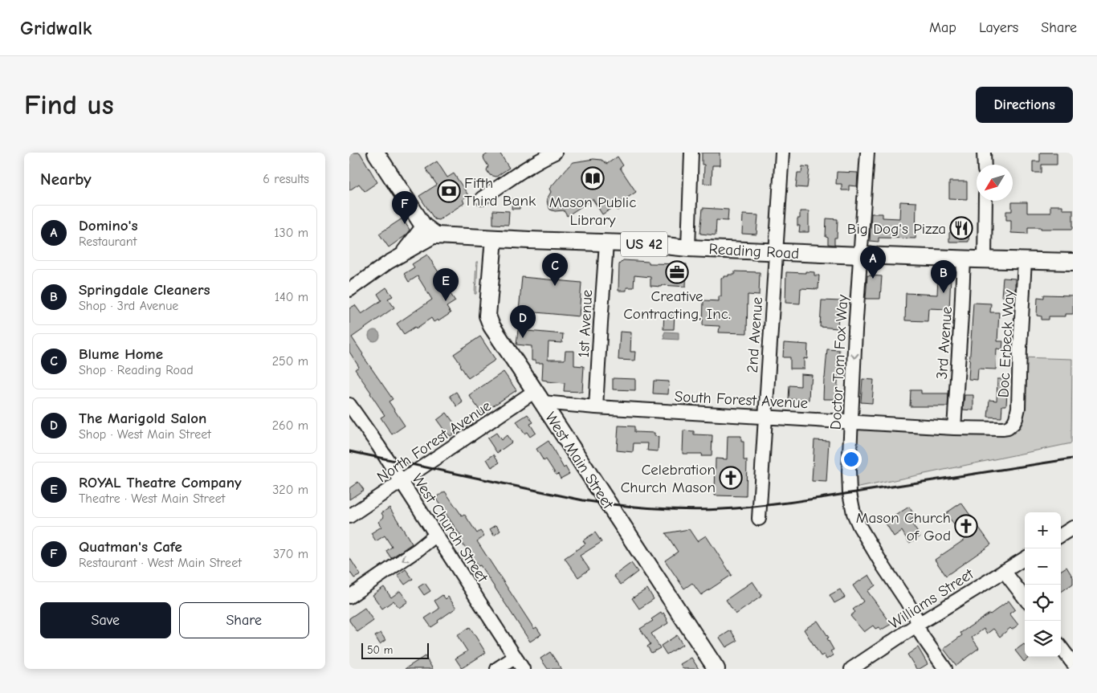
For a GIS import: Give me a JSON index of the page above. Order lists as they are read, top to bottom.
{
  "streets": {
    "main road": ["US 42", "Reading Road", "West Main Street"],
    "street": [
      "1st Avenue",
      "2nd Avenue",
      "3rd Avenue",
      "Doc Erbeck Way",
      "Doctor Tom Fox Way",
      "South Forest Avenue",
      "North Forest Avenue",
      "West Church Street",
      "Williams Street"
    ]
  },
  "crossings": [
    ["Reading Road", "1st Avenue"],
    ["Reading Road", "2nd Avenue"],
    ["Reading Road", "3rd Avenue"],
    ["Reading Road", "Doc Erbeck Way"],
    ["Reading Road", "Doctor Tom Fox Way"],
    ["Reading Road", "West Main Street"],
    ["1st Avenue", "South Forest Avenue"],
    ["2nd Avenue", "South Forest Avenue"],
    ["3rd Avenue", "South Forest Avenue"],
    ["Doc Erbeck Way", "South Forest Avenue"],
    ["Doctor Tom Fox Way", "South Forest Avenue"],
    ["Doctor Tom Fox Way", "Williams Street"],
    ["South Forest Avenue", "North Forest Avenue"],
    ["South Forest Avenue", "West Main Street"],
    ["North Forest Avenue", "West Main Street"],
    ["North Forest Avenue", "West Church Street"]
  ],
  "places": {
    "library": ["Mason Public Library"],
    "bank": ["Fifth Third Bank"],
    "restaurant": ["Big Dog's Pizza"],
    "office": ["Creative Contracting, Inc."],
    "church": ["Celebration Church Mason", "Mason Church of God"]
  },
  "scale_bar": "50 m",
  "north": "bottom left",
  "page": {
    "header": "Gridwalk",
    "nav": ["Map", "Layers", "Share"],
    "buttons": [
      "Directions",
      ["Save", "Share"]
    ],
    "title": "Find us",
    "heading": ["Nearby", "6 results"],
    "pins": [
      "F",
      "A",
      "C",
      "B",
      "E",
      "D"
    ],
    "list": [
      {
        "mark": "A",
        "name": "Domino's",
        "note": "Restaurant",
        "value": "130 m"
      },
      {
        "mark": "B",
        "name": "Springdale Cleaners",
        "note": "Shop · 3rd Avenue",
        "value": "140 m"
      },
      {
        "mark": "C",
        "name": "Blume Home",
        "note": "Shop · Reading Road",
        "value": "250 m"
      },
      {
        "mark": "D",
        "name": "The Marigold Salon",
        "note": "Shop · West Main Street",
        "value": "260 m"
      },
      {
        "mark": "E",
        "name": "ROYAL Theatre Company",
        "note": "Theatre · West Main Street",
        "value": "320 m"
      },
      {
        "mark": "F",
        "name": "Quatman's Cafe",
        "note": "Restaurant · West Main Street",
        "value": "370 m"
      }
    ],
    "map_buttons": ["+", "−"],
    "scale": "50 m"
  }
}
